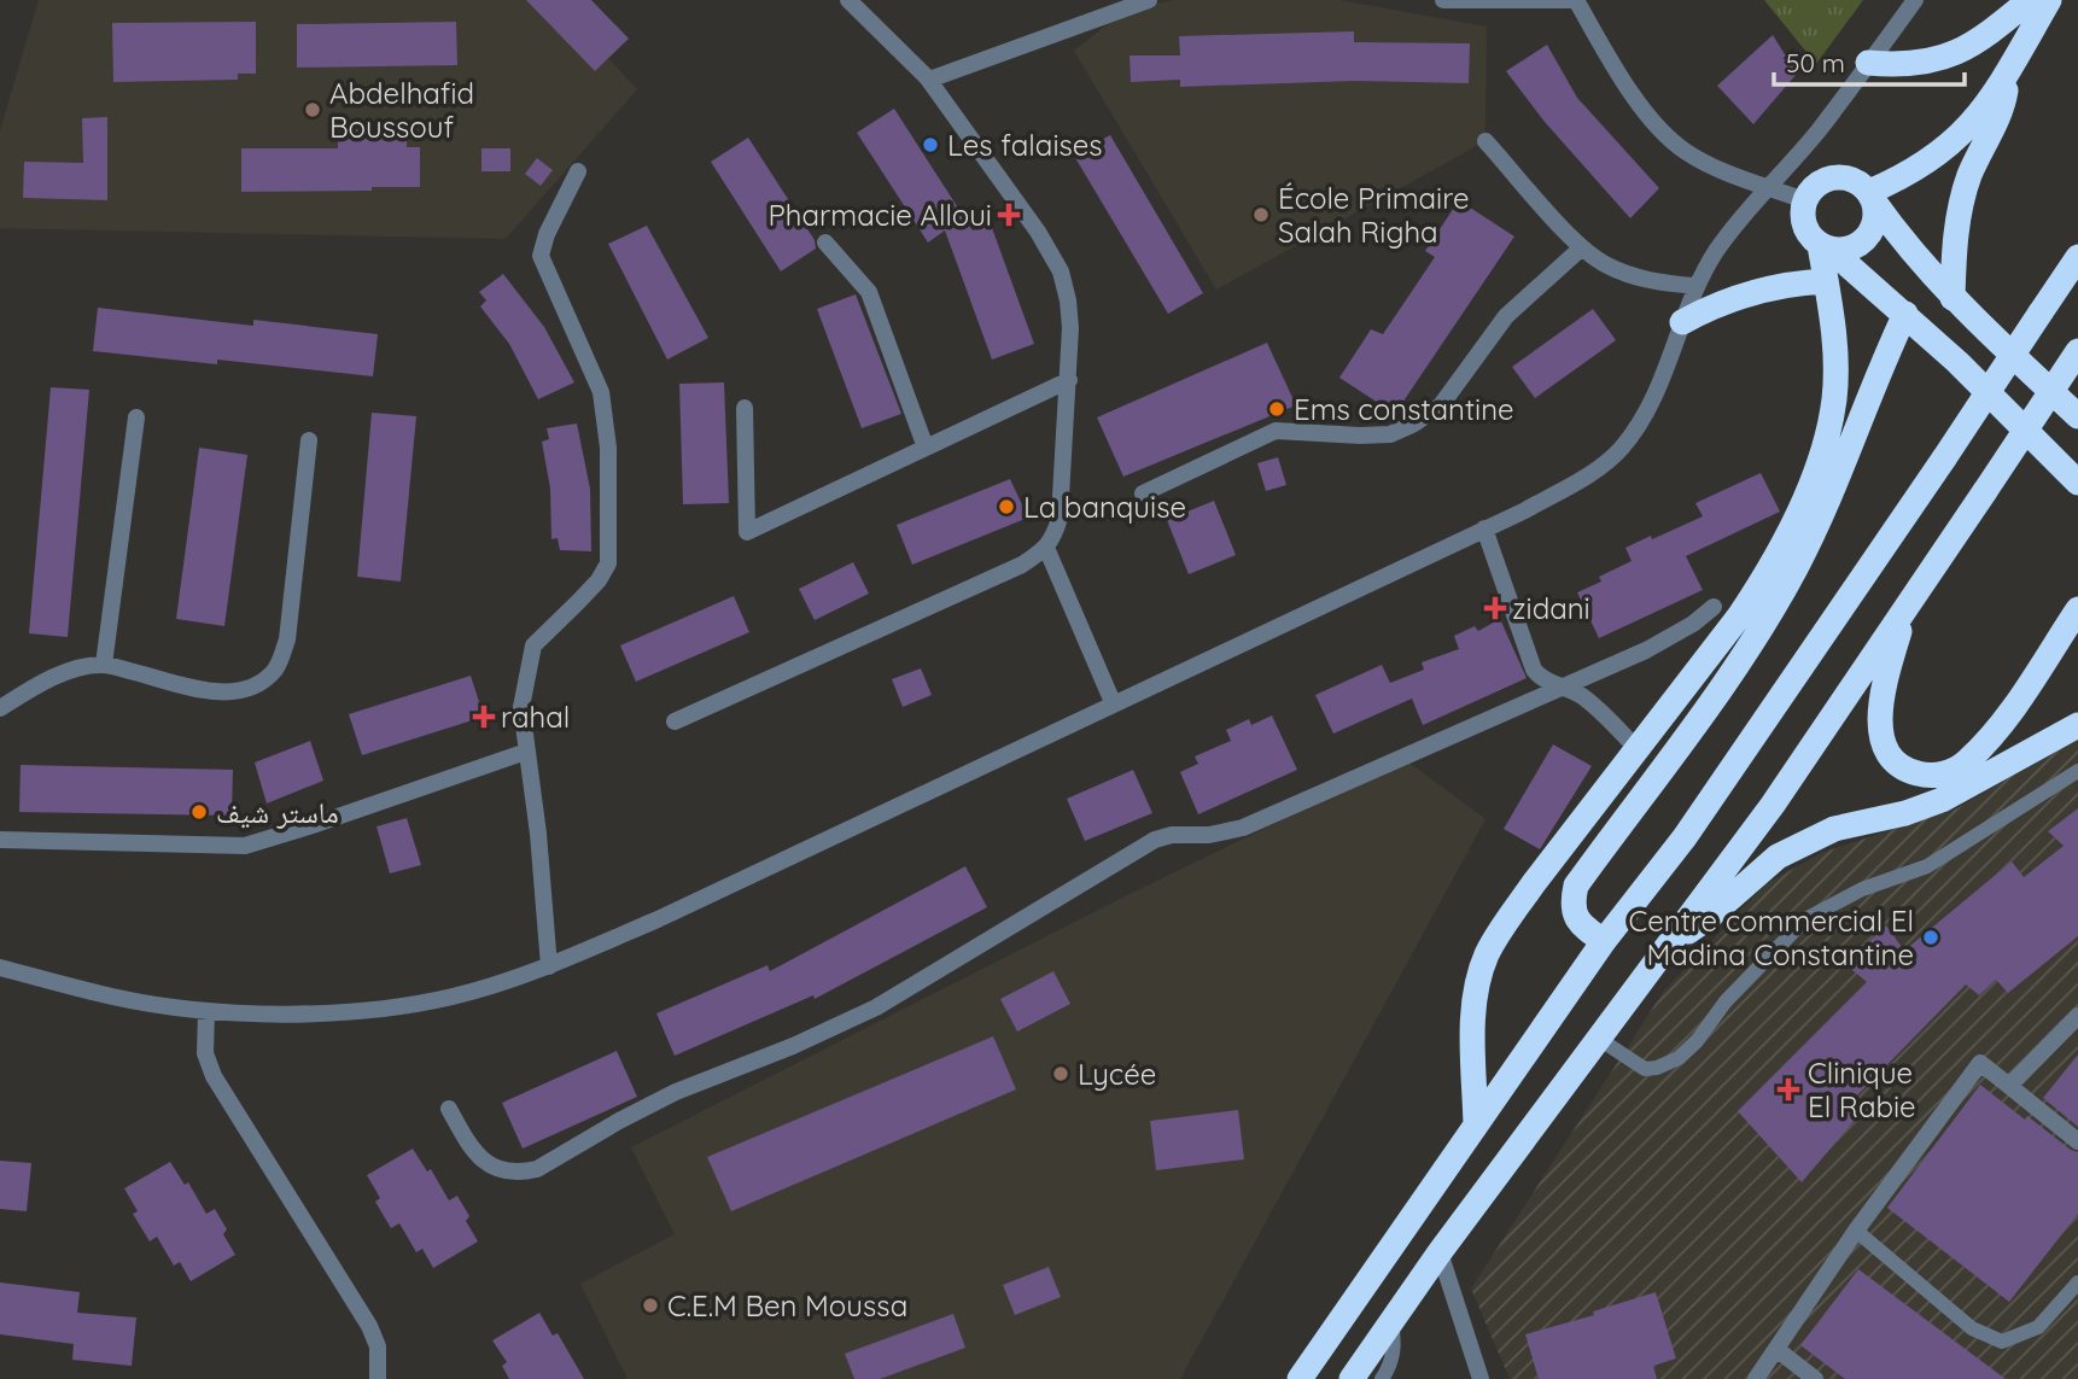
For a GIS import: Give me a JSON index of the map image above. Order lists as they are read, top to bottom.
{
  "places": {
    "other": [
      "Abdelhafid Boussouf",
      "Les falaises",
      "École Primaire Salah Righa",
      "Ems constantine",
      "La banquise",
      "ماستر شيف",
      "Centre commercial El Madina Constantine",
      "Lycée",
      "C.E.M Ben Moussa"
    ],
    "health": [
      "Pharmacie Alloui",
      "zidani",
      "rahal",
      "Clinique El Rabie"
    ]
  },
  "scale_bar": "50 m"
}
